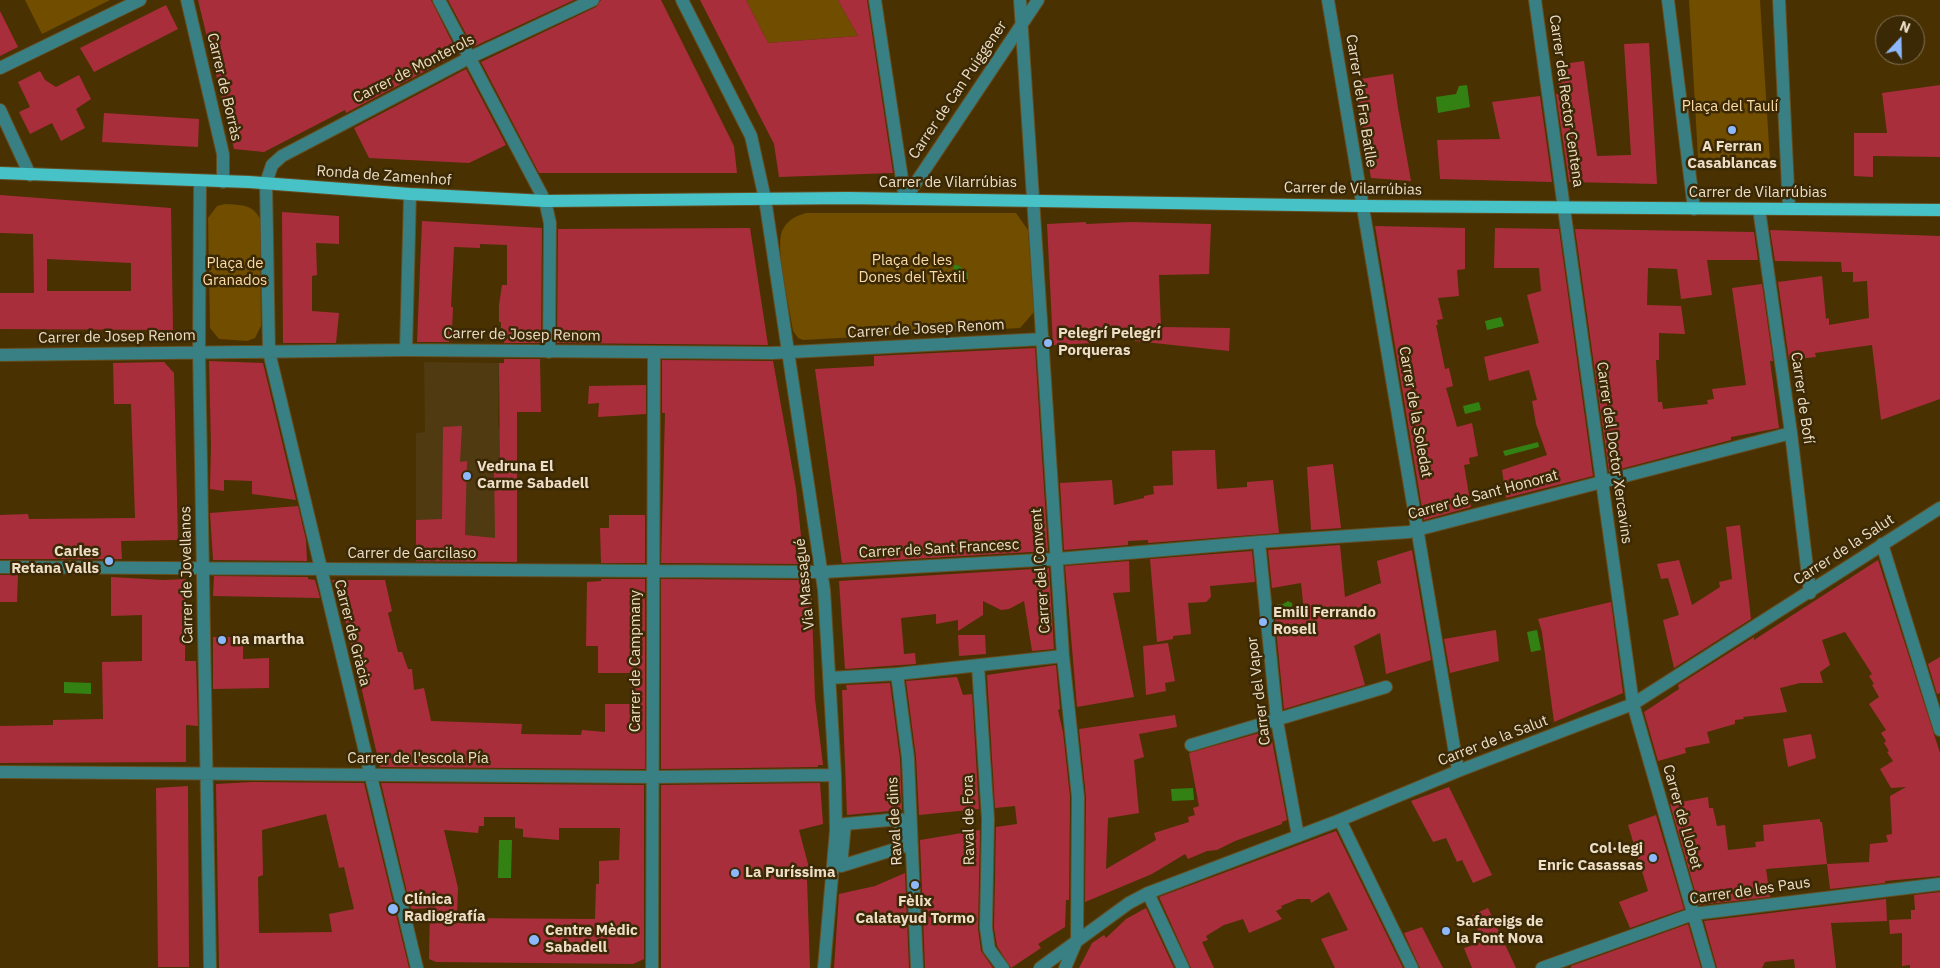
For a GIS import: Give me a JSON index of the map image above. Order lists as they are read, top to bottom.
{
  "streets": {
    "main road": ["Ronda de Zamenhof", "Carrer de Vilarrúbias"],
    "street": [
      "Carrer de Monterols",
      "Carrer de Borràs",
      "Carrer de Can Puiggener",
      "Carrer del Fra Batlle",
      "Carrer del Rector Centena",
      "Carrer de Josep Renom",
      "Carrer de Bofí",
      "Carrer de la Soledat",
      "Carrer del Doctor Xercavins",
      "Carrer de Sant Honorat",
      "Carrer de Sant Francesc",
      "Carrer de la Salut",
      "Carrer de Garcilaso",
      "Carrer del Convent",
      "Carrer de Jovellanos",
      "Via Massagué",
      "Carrer de Gràcia",
      "Carrer de Campmany",
      "Carrer del Vapor",
      "Carrer de l'escola Pía",
      "Carrer de Llobet",
      "Raval de Fora",
      "Raval de dins",
      "Carrer de les Paus"
    ]
  },
  "crossings": [
    ["Carrer de Monterols", "Ronda de Zamenhof"],
    ["Carrer de Monterols", "Carrer de Gràcia"],
    ["Carrer de Borràs", "Ronda de Zamenhof"],
    ["Carrer de Can Puiggener", "Carrer de Vilarrúbias"],
    ["Carrer de Can Puiggener", "Carrer del Convent"],
    ["Carrer del Fra Batlle", "Carrer de Vilarrúbias"],
    ["Carrer del Fra Batlle", "Carrer de la Soledat"],
    ["Carrer del Rector Centena", "Carrer de Vilarrúbias"],
    ["Carrer del Rector Centena", "Carrer del Doctor Xercavins"],
    ["Ronda de Zamenhof", "Carrer de Vilarrúbias"],
    ["Ronda de Zamenhof", "Carrer de Jovellanos"],
    ["Ronda de Zamenhof", "Via Massagué"],
    ["Ronda de Zamenhof", "Carrer de Gràcia"],
    ["Carrer de Vilarrúbias", "Carrer de Bofí"],
    ["Carrer de Vilarrúbias", "Carrer de la Soledat"],
    ["Carrer de Vilarrúbias", "Carrer del Doctor Xercavins"],
    ["Carrer de Vilarrúbias", "Carrer del Convent"],
    ["Carrer de Vilarrúbias", "Via Massagué"],
    ["Carrer de Josep Renom", "Carrer del Convent"],
    ["Carrer de Josep Renom", "Carrer de Jovellanos"],
    ["Carrer de Josep Renom", "Via Massagué"],
    ["Carrer de Josep Renom", "Carrer de Gràcia"],
    ["Carrer de Josep Renom", "Carrer de Campmany"],
    ["Carrer de Bofí", "Carrer de Sant Honorat"],
    ["Carrer de Bofí", "Carrer de la Salut"],
    ["Carrer de la Soledat", "Carrer de Sant Honorat"],
    ["Carrer de la Soledat", "Carrer de la Salut"],
    ["Carrer del Doctor Xercavins", "Carrer de Sant Honorat"],
    ["Carrer del Doctor Xercavins", "Carrer de la Salut"],
    ["Carrer del Doctor Xercavins", "Carrer de Llobet"],
    ["Carrer de Sant Honorat", "Carrer de Sant Francesc"],
    ["Carrer de Sant Honorat", "Carrer del Convent"],
    ["Carrer de Sant Honorat", "Carrer del Vapor"],
    ["Carrer de Sant Francesc", "Carrer de Garcilaso"],
    ["Carrer de Sant Francesc", "Carrer del Convent"],
    ["Carrer de Sant Francesc", "Via Massagué"],
    ["Carrer de la Salut", "Carrer del Convent"],
    ["Carrer de la Salut", "Carrer del Vapor"],
    ["Carrer de la Salut", "Carrer de Llobet"],
    ["Carrer de Garcilaso", "Carrer de Jovellanos"],
    ["Carrer de Garcilaso", "Via Massagué"],
    ["Carrer de Garcilaso", "Carrer de Gràcia"],
    ["Carrer de Garcilaso", "Carrer de Campmany"],
    ["Carrer de Jovellanos", "Carrer de l'escola Pía"],
    ["Via Massagué", "Carrer de l'escola Pía"],
    ["Carrer de Gràcia", "Carrer de l'escola Pía"],
    ["Carrer de Campmany", "Carrer de l'escola Pía"],
    ["Carrer de Llobet", "Carrer de les Paus"]
  ],
  "parks": ["Plaça del Taulí", "Plaça de les Dones del Tèxtil", "Plaça de Granados"],
  "places": [
    "A Ferran Casablancas",
    "Pelegrí Pelegrí Porqueras",
    "Vedruna El Carme Sabadell",
    "Carles Retana Valls",
    "Emili Ferrando Rosell",
    "na martha",
    "Col·legi Enric Casassas",
    "La Puríssima",
    "Fèlix Calatayud Tormo",
    "Clínica Radiografía",
    "Safareigs de la Font Nova",
    "Centre Mèdic Sabadell"
  ],
  "north": "top"
}
